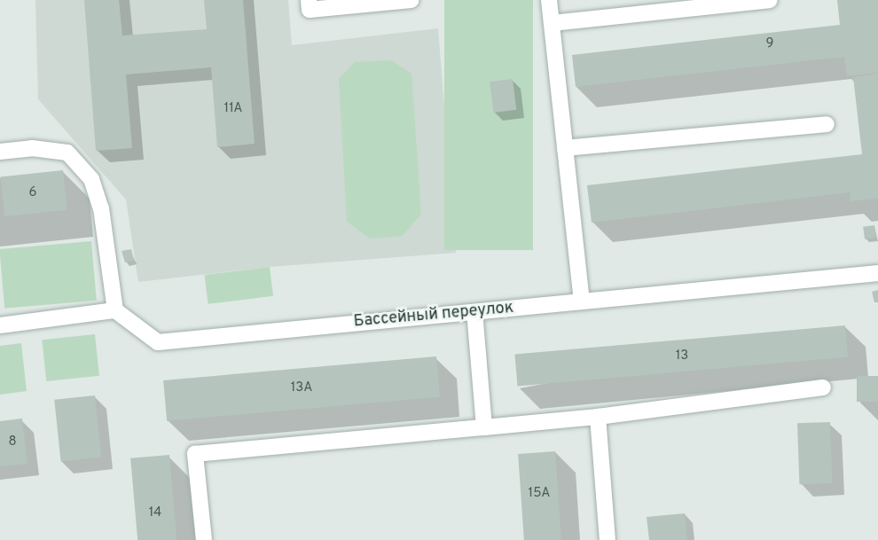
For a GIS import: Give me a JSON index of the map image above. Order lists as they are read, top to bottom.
{
  "streets": {
    "street": ["Бассейный переулок"]
  },
  "house_numbers": [
    "9",
    "11А",
    "6",
    "13",
    "13А",
    "8",
    "15А",
    "14"
  ]
}
